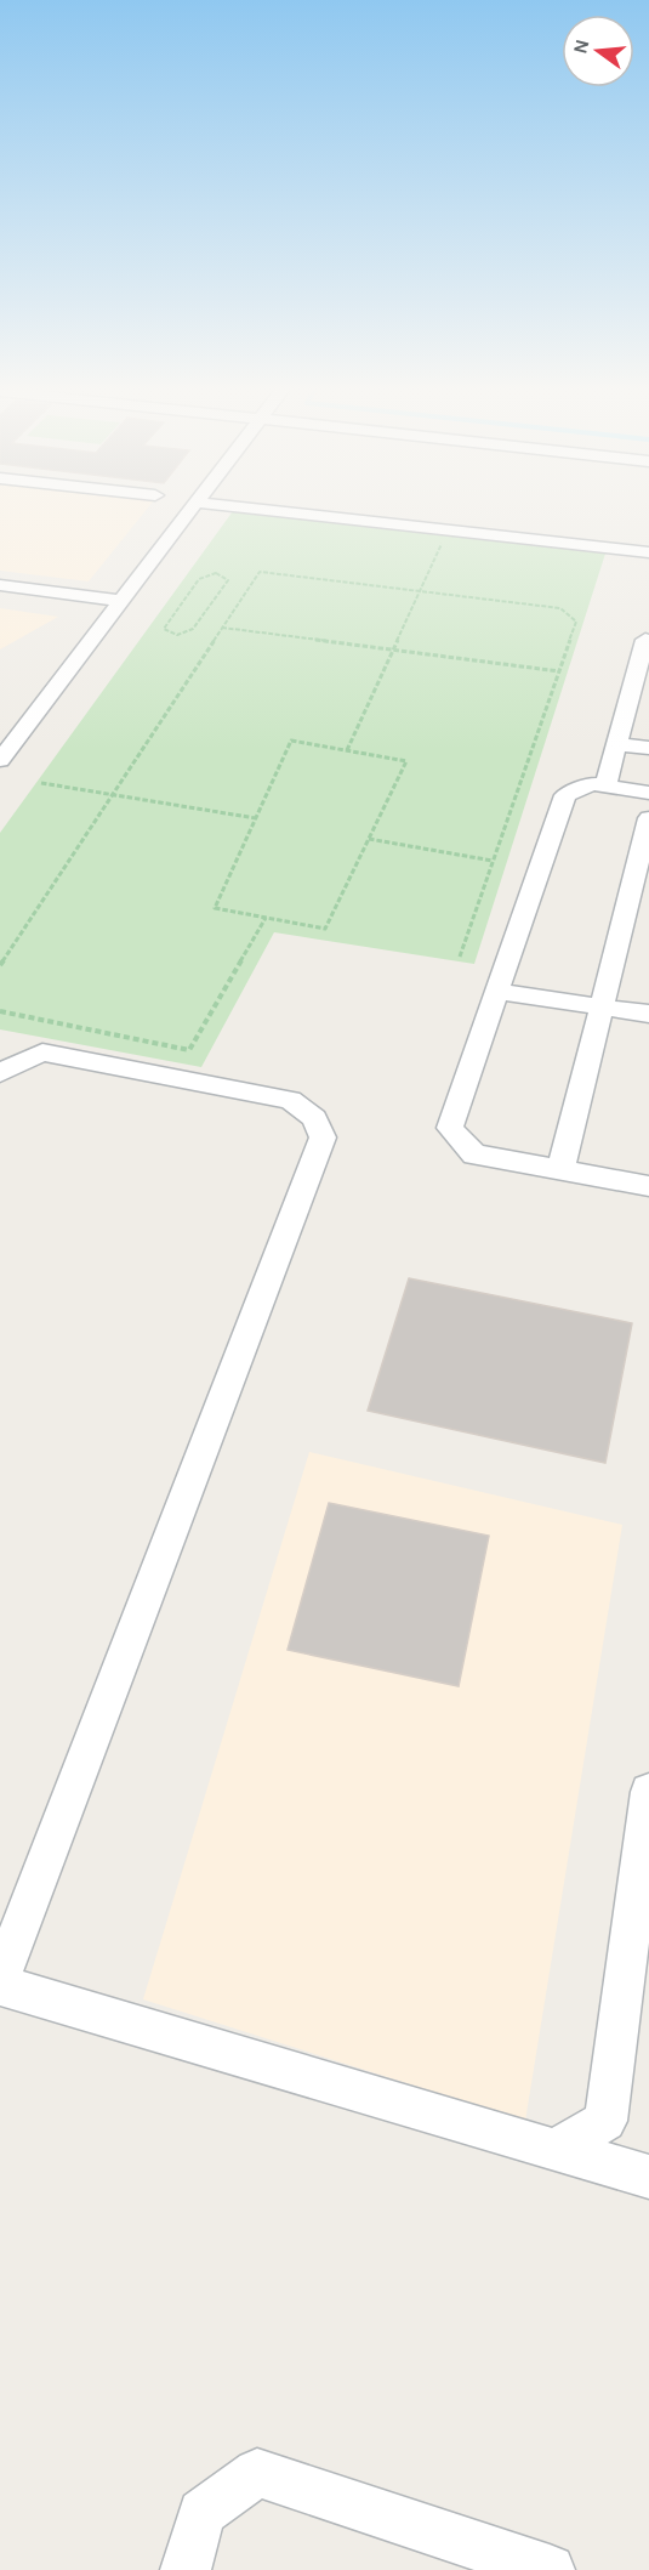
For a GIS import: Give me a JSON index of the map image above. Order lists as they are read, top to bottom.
{
  "north": "left"
}
